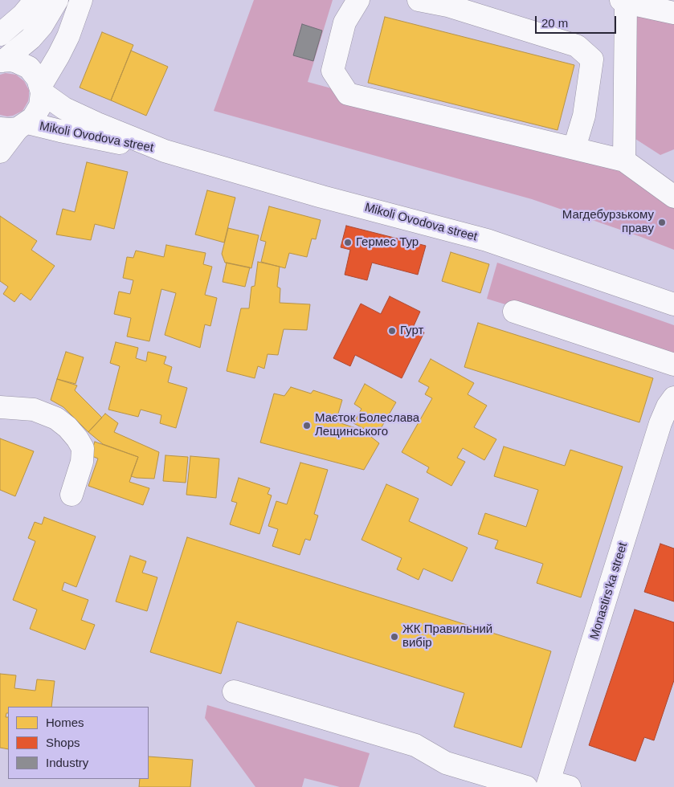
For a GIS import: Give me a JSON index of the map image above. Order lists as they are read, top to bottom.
{
  "streets": {
    "main road": ["Mikoli Ovodova street", "Monastirs'ka street"]
  },
  "places": [
    "Магдебурзькому праву",
    "Гермес Тур",
    "Гурт",
    "Маєток Болеслава Лещинського",
    "ЖК Правильний вибір"
  ],
  "legend": ["Homes", "Shops", "Industry"],
  "scale_bar": "20 m"
}
